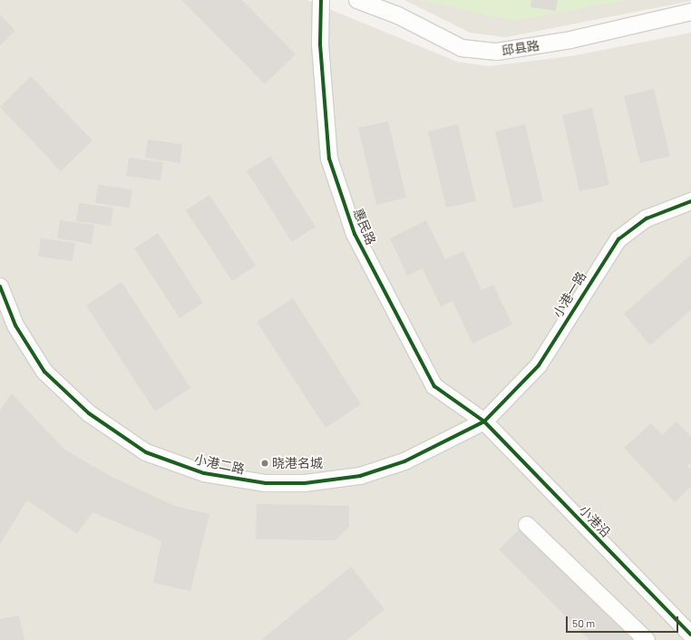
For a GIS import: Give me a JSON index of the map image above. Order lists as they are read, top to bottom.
{
  "streets": {
    "street": [
      "邱县路",
      "惠民路",
      "小港一路",
      "小港二路",
      "小港沿"
    ]
  },
  "crossings": [
    ["惠民路", "小港一路"],
    ["惠民路", "小港二路"],
    ["惠民路", "小港沿"],
    ["小港一路", "小港二路"],
    ["小港一路", "小港沿"],
    ["小港二路", "小港沿"]
  ],
  "places": ["晓港名城"],
  "scale_bar": "50 m"
}
